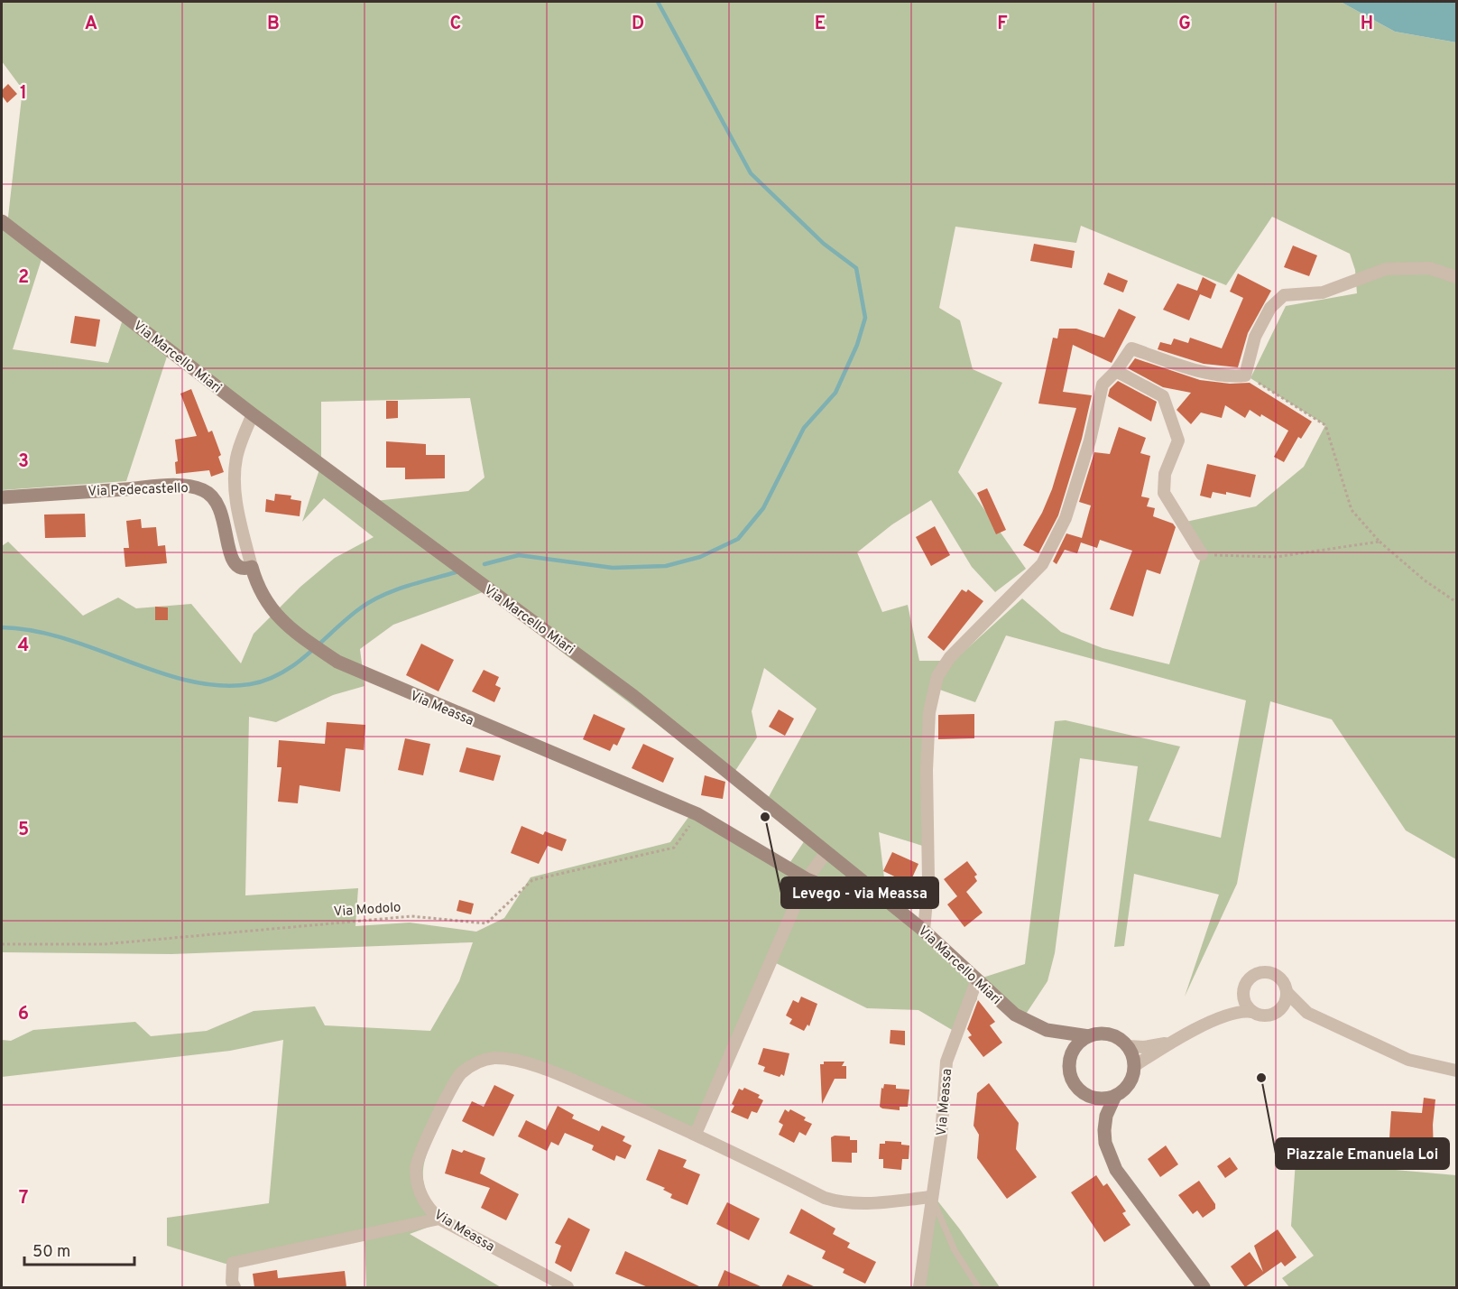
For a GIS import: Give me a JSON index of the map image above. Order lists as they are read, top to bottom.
{
  "streets": {
    "main road": ["Via Marcello Miari", "Via Pedecastello", "Via Meassa"],
    "path": ["Via Modolo"]
  },
  "crossings": [
    ["Via Marcello Miari", "Via Meassa"],
    ["Via Pedecastello", "Via Meassa"],
    ["Via Meassa", "Via Modolo"]
  ],
  "places": ["Levego - via Meassa", "Piazzale Emanuela Loi"],
  "scale_bar": "50 m",
  "grid": {
    "columns": [
      "A",
      "B",
      "C",
      "D",
      "E",
      "F",
      "G",
      "H"
    ],
    "rows": [
      "1",
      "2",
      "3",
      "4",
      "5",
      "6",
      "7"
    ]
  }
}
